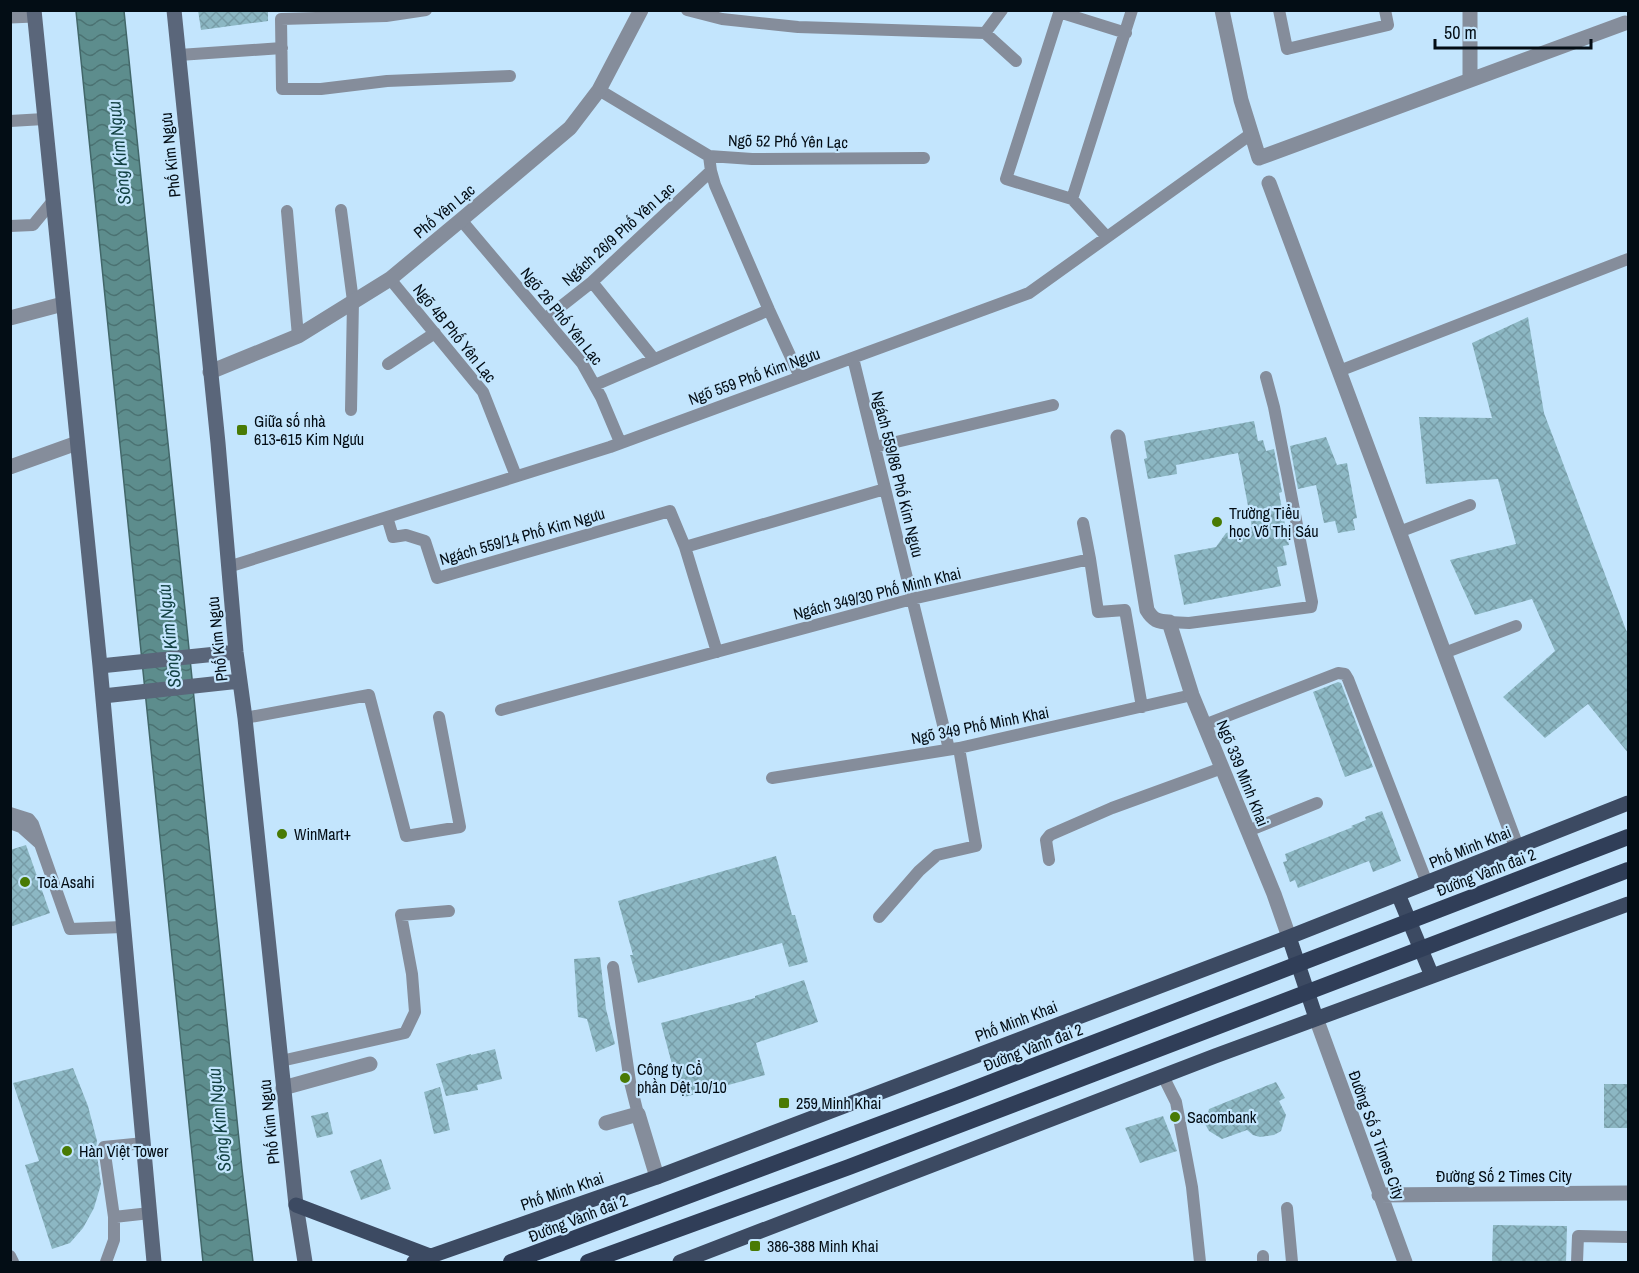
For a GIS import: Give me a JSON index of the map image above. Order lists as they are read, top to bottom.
{
  "streets": {
    "highway": ["Đường Vành đai 2"],
    "main road": ["Phố Kim Ngưu", "Phố Minh Khai"],
    "street": [
      "Phố Yên Lạc",
      "Ngõ 339 Minh Khai",
      "Đường Số 3 Times City",
      "Đường Số 2 Times City"
    ],
    "lane": [
      "Ngõ 52 Phố Yên Lạc",
      "Ngách 26/9 Phố Yên Lạc",
      "Ngõ 26 Phố Yên Lạc",
      "Ngõ 4B Phố Yên Lạc",
      "Ngõ 559 Phố Kim Ngưu",
      "Ngách 559/86 Phố Kim Ngưu",
      "Ngách 559/14 Phố Kim Ngưu",
      "Ngách 349/30 Phố Minh Khai",
      "Ngõ 349 Phố Minh Khai"
    ]
  },
  "crossings": [
    ["Ngõ 52 Phố Yên Lạc", "Phố Yên Lạc"],
    ["Phố Kim Ngưu", "Phố Yên Lạc"],
    ["Phố Kim Ngưu", "Ngõ 559 Phố Kim Ngưu"],
    ["Phố Yên Lạc", "Ngõ 26 Phố Yên Lạc"],
    ["Phố Yên Lạc", "Ngõ 4B Phố Yên Lạc"],
    ["Ngách 26/9 Phố Yên Lạc", "Ngõ 26 Phố Yên Lạc"],
    ["Ngõ 26 Phố Yên Lạc", "Ngõ 559 Phố Kim Ngưu"],
    ["Ngõ 4B Phố Yên Lạc", "Ngõ 559 Phố Kim Ngưu"],
    ["Ngõ 559 Phố Kim Ngưu", "Ngách 559/86 Phố Kim Ngưu"],
    ["Ngõ 559 Phố Kim Ngưu", "Ngách 559/14 Phố Kim Ngưu"],
    ["Ngách 559/86 Phố Kim Ngưu", "Ngách 349/30 Phố Minh Khai"],
    ["Ngách 559/86 Phố Kim Ngưu", "Ngõ 349 Phố Minh Khai"],
    ["Ngõ 349 Phố Minh Khai", "Ngõ 339 Minh Khai"],
    ["Ngõ 339 Minh Khai", "Phố Minh Khai"],
    ["Đường Số 3 Times City", "Đường Số 2 Times City"]
  ],
  "water": ["Sông Kim Ngưu"],
  "places": {
    "transit": ["Giữa số nhà 613-615 Kim Ngưu", "259 Minh Khai", "386-388 Minh Khai"],
    "other": [
      "Trường Tiểu học Võ Thị Sáu",
      "WinMart+",
      "Toà Asahi",
      "Công ty Cổ phần Dệt 10/10",
      "Sacombank",
      "Hàn Việt Tower"
    ]
  },
  "scale_bar": "50 m"
}
